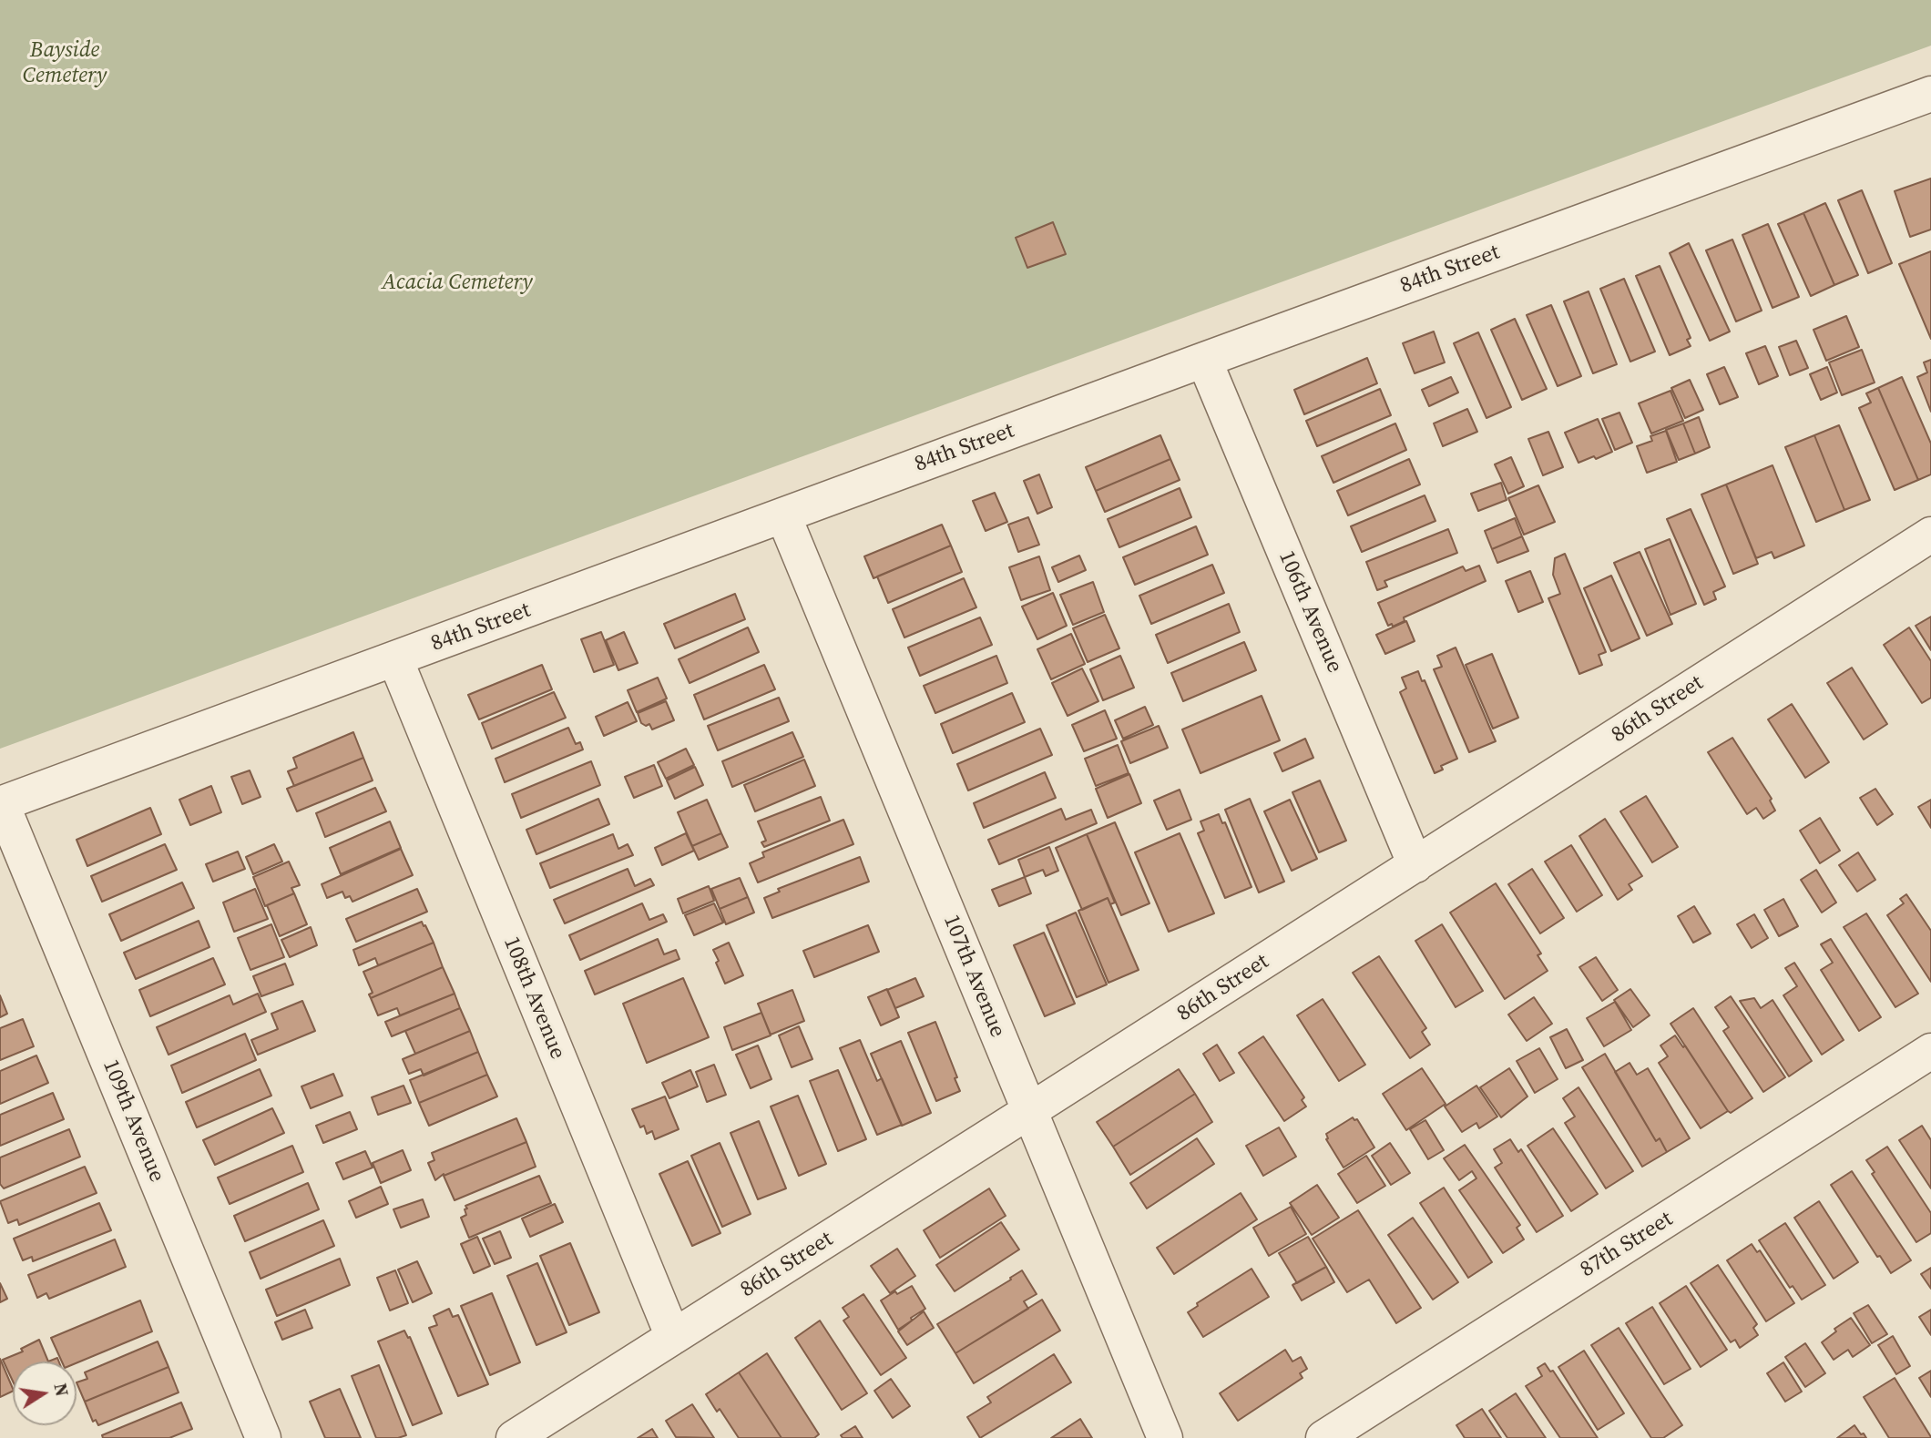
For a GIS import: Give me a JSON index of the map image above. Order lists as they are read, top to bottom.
{
  "streets": {
    "street": [
      "84th Street",
      "106th Avenue",
      "86th Street",
      "107th Avenue",
      "108th Avenue",
      "109th Avenue",
      "87th Street"
    ]
  },
  "crossings": [
    ["84th Street", "106th Avenue"],
    ["84th Street", "107th Avenue"],
    ["84th Street", "108th Avenue"],
    ["84th Street", "109th Avenue"],
    ["106th Avenue", "86th Street"],
    ["86th Street", "107th Avenue"],
    ["86th Street", "108th Avenue"]
  ],
  "parks": ["Bayside Cemetery", "Acacia Cemetery"],
  "north": "right"
}
